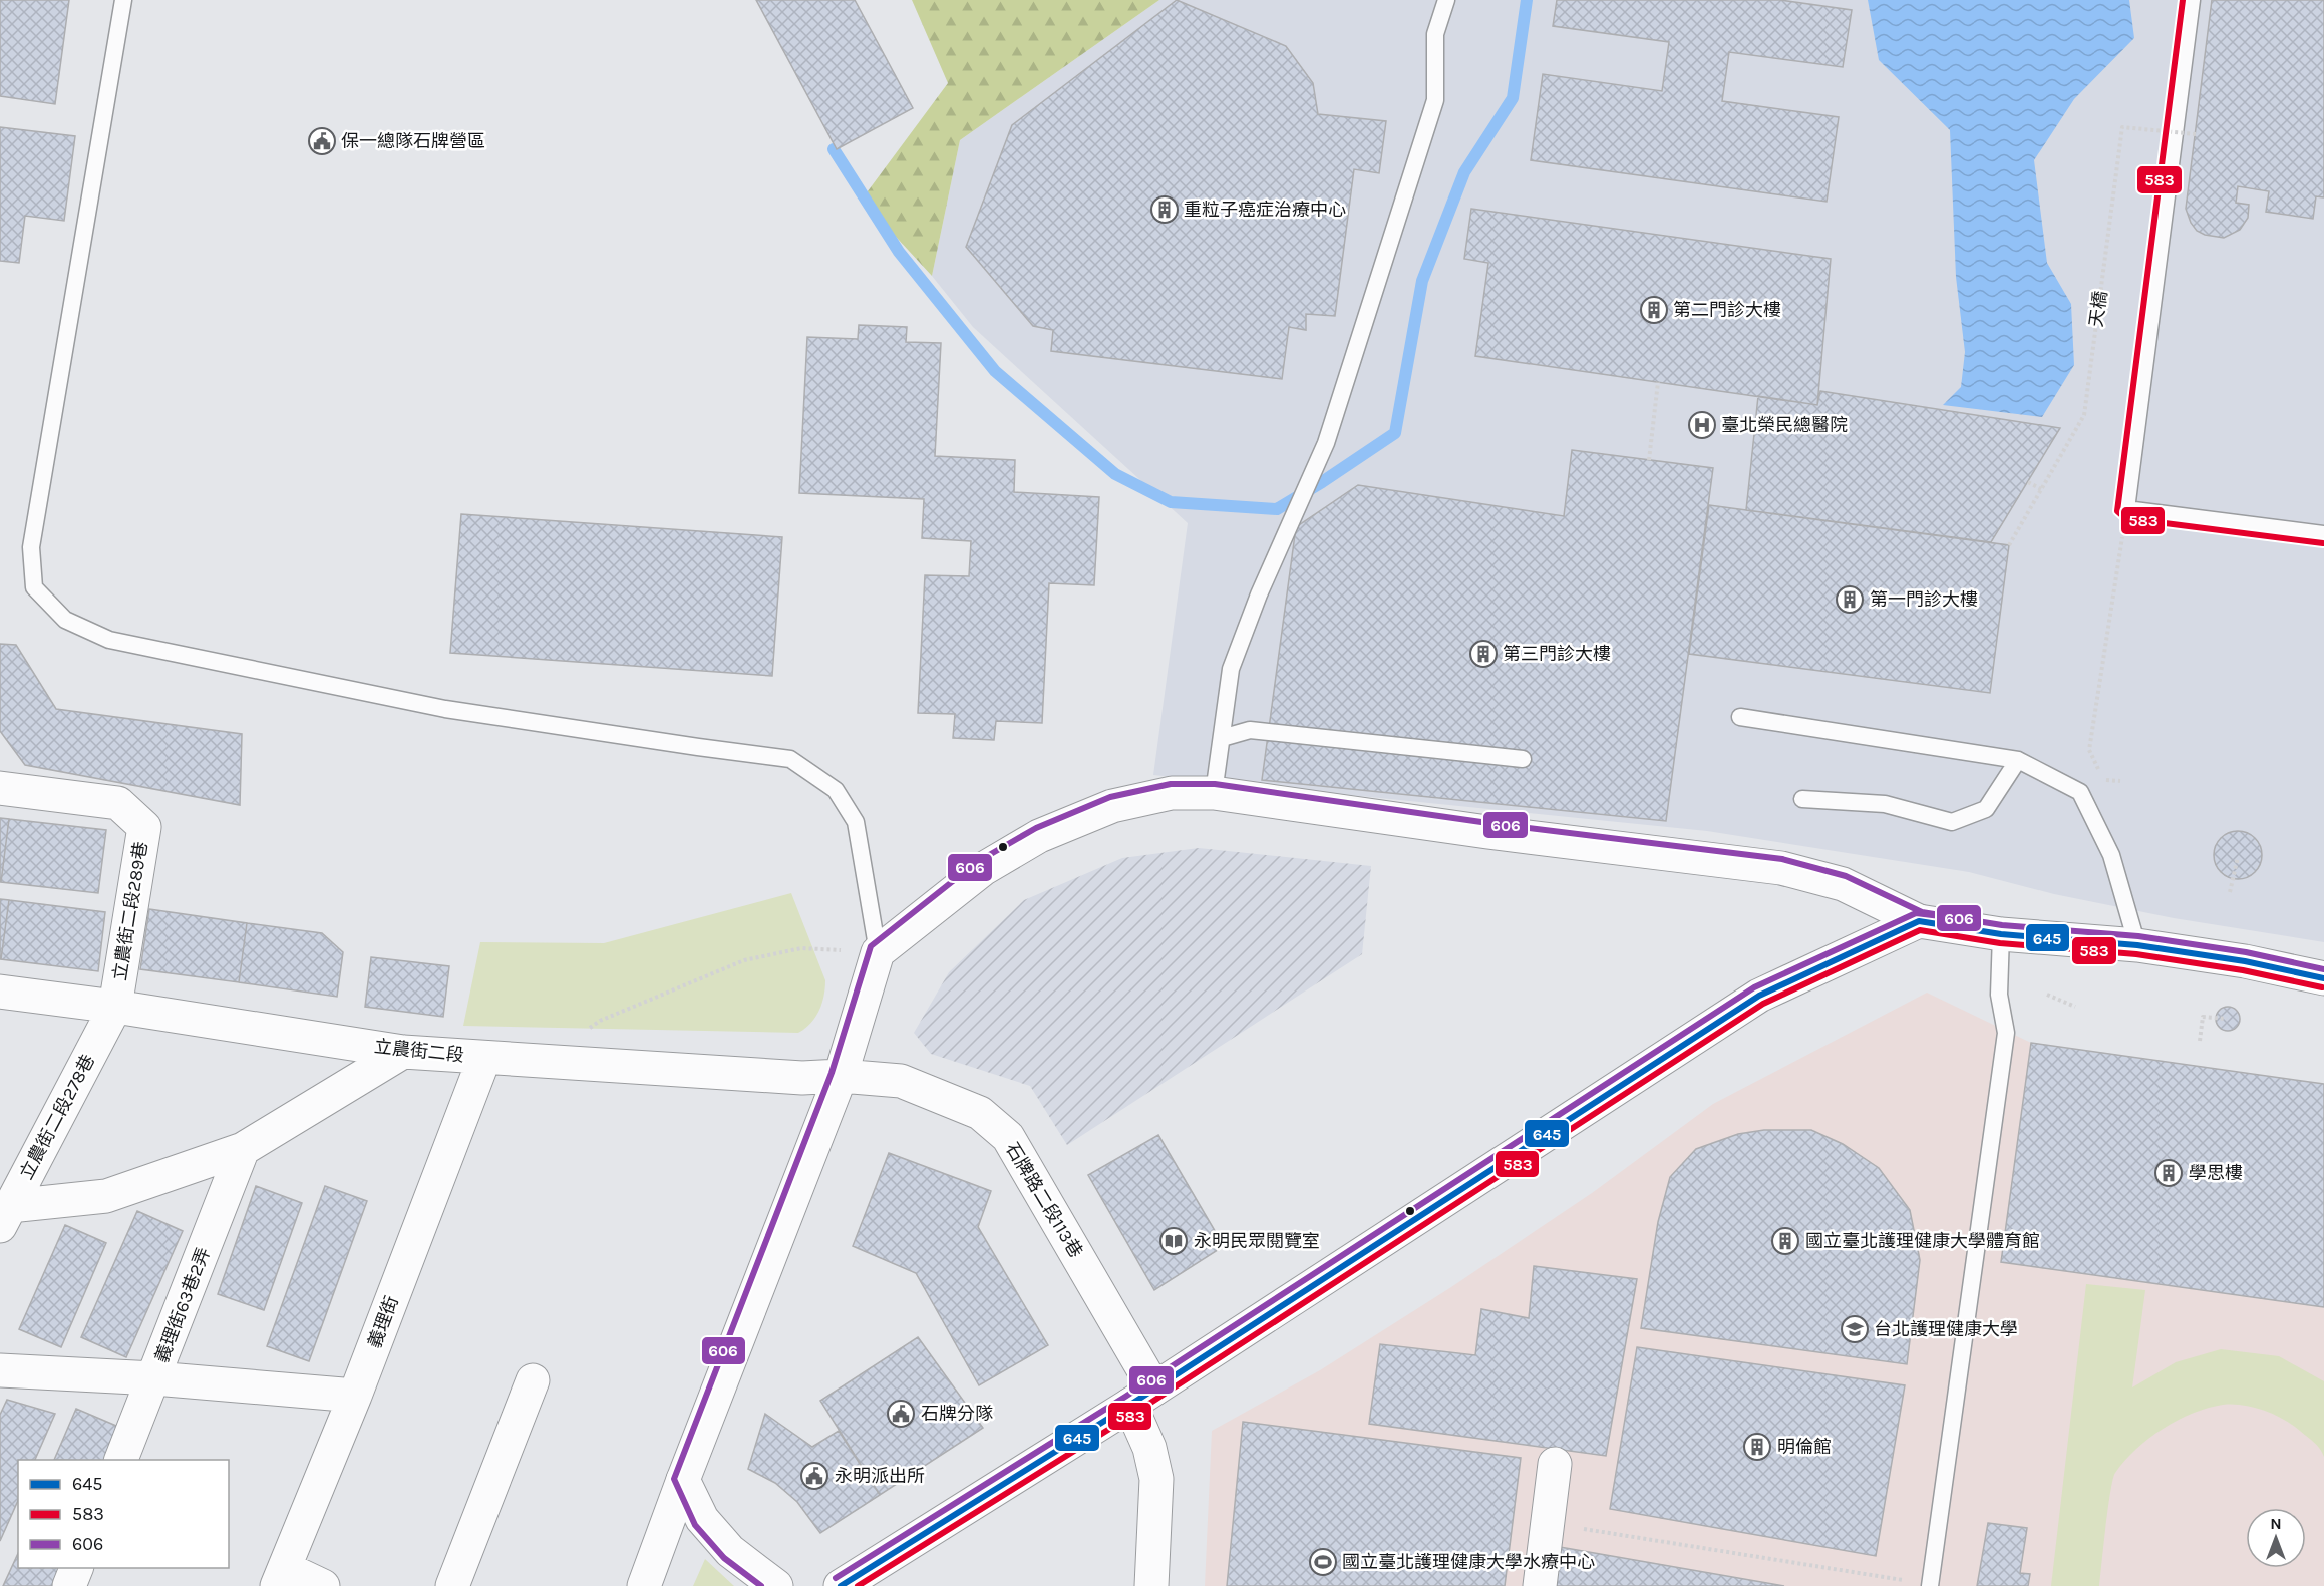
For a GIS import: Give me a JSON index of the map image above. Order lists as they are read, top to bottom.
{
  "streets": {
    "street": [
      "立農街二段289巷",
      "立農街二段",
      "立農街二段278巷",
      "石牌路二段113巷",
      "義理街63巷2弄",
      "義理街"
    ],
    "path": ["天橋"]
  },
  "crossings": [
    ["立農街二段289巷", "立農街二段"],
    ["立農街二段289巷", "立農街二段278巷"],
    ["立農街二段", "立農街二段278巷"],
    ["立農街二段", "石牌路二段113巷"],
    ["立農街二段", "義理街"]
  ],
  "places": {
    "public building": ["保一總隊石牌營區", "石牌分隊", "永明派出所"],
    "building": [
      "重粒子癌症治療中心",
      "第二門診大樓",
      "第一門診大樓",
      "第三門診大樓",
      "學思樓",
      "國立臺北護理健康大學體育館",
      "明倫館"
    ],
    "hospital": ["臺北榮民總醫院"],
    "library": ["永明民眾閱覽室"],
    "school or university": ["台北護理健康大學"],
    "sports": ["國立臺北護理健康大學水療中心"]
  },
  "lines": ["transit line 583", "transit line 606", "transit line 645"],
  "legend": ["645", "583", "606"],
  "north": "top"
}
